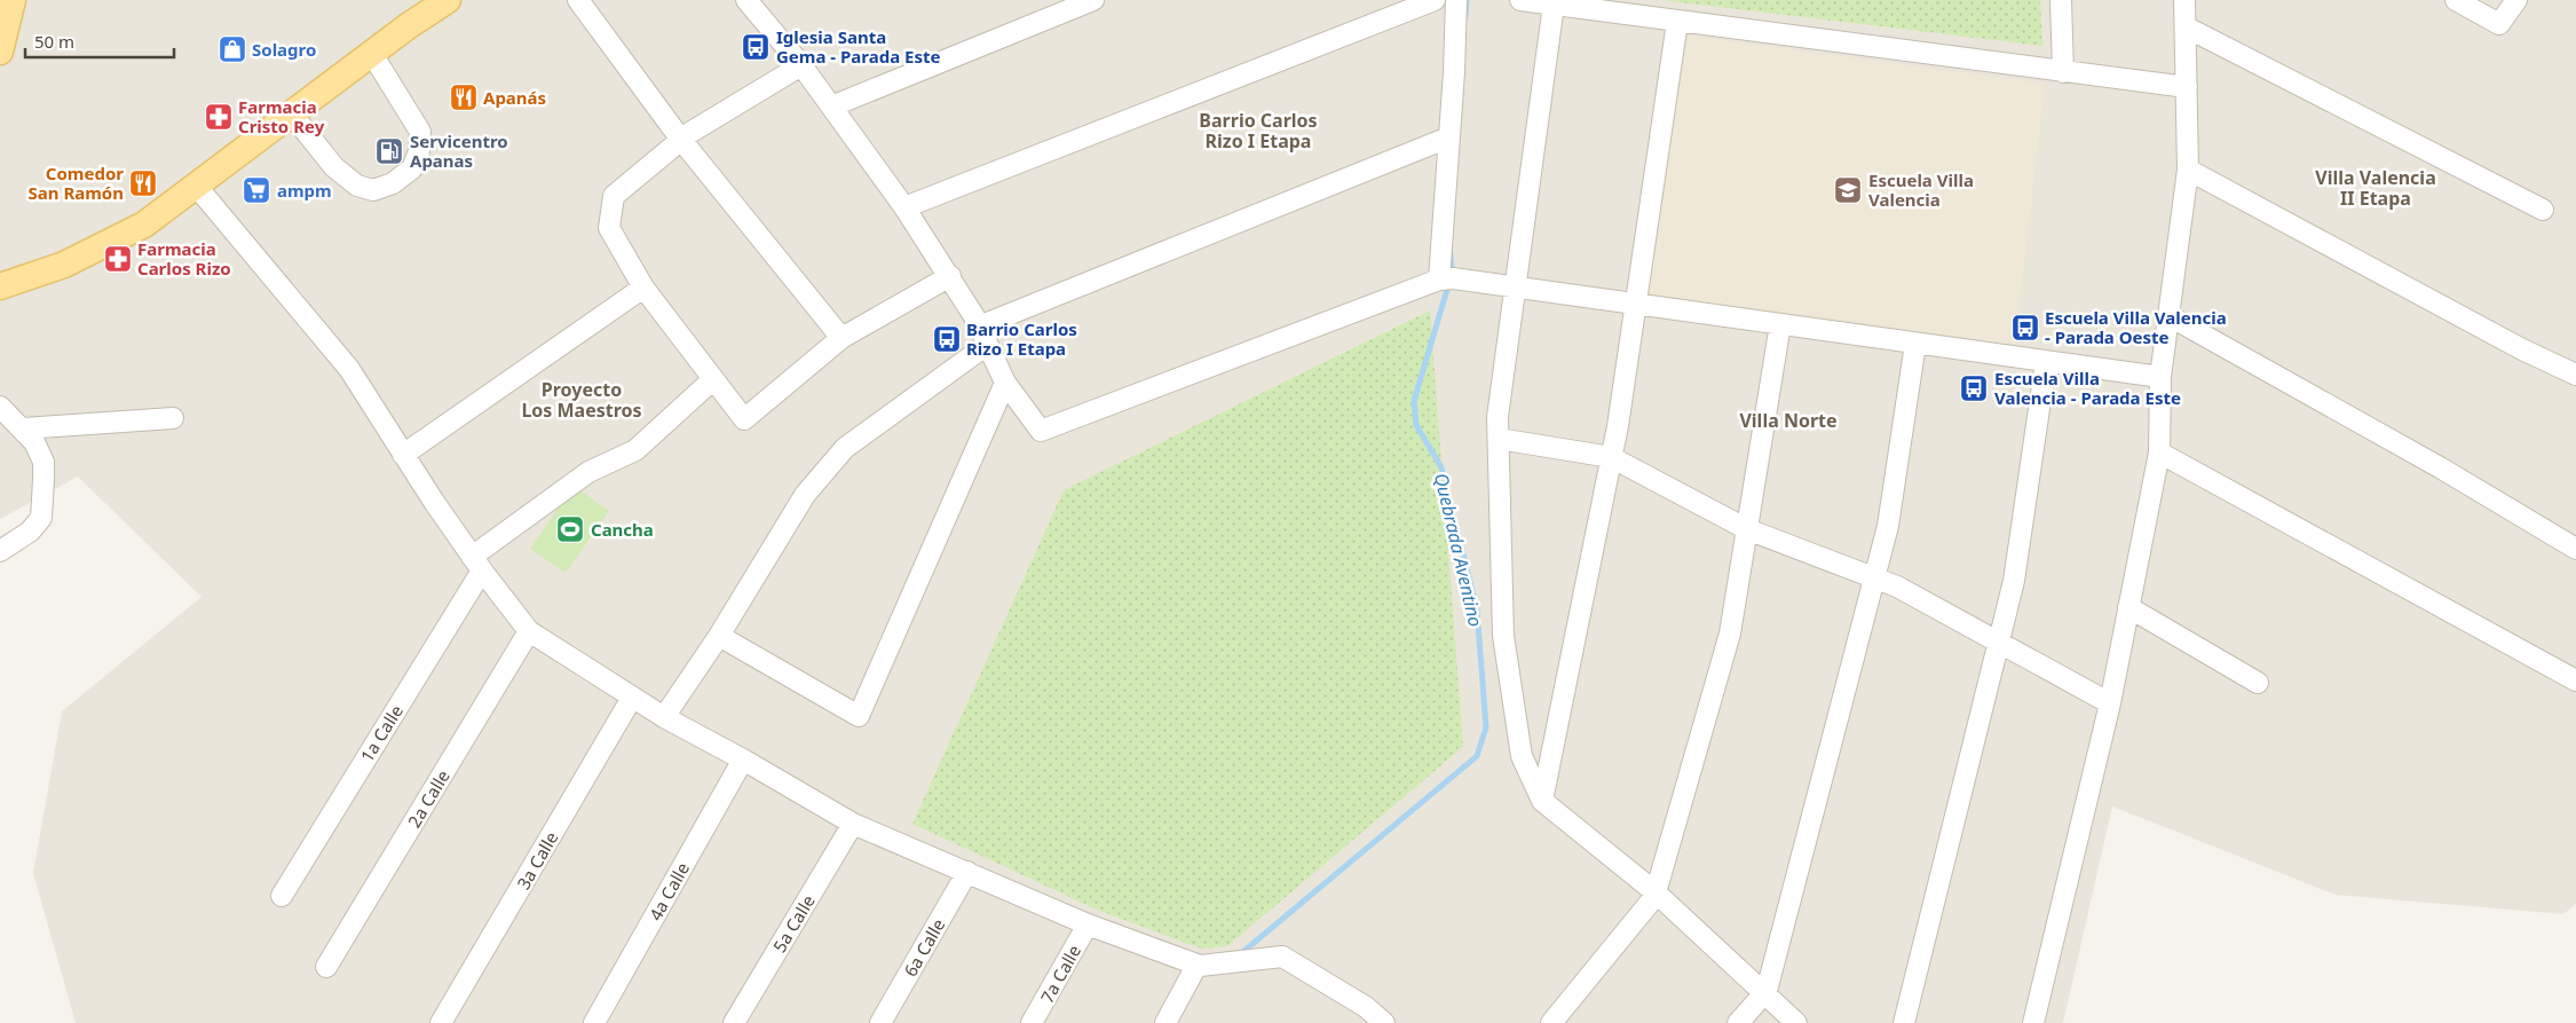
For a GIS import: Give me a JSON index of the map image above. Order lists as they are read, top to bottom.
{
  "streets": {
    "street": [
      "1a Calle",
      "2a Calle",
      "3a Calle",
      "4a Calle",
      "5a Calle",
      "6a Calle",
      "7a Calle"
    ]
  },
  "districts": [
    "Barrio Carlos Rizo I Etapa",
    "Villa Valencia II Etapa",
    "Proyecto Los Maestros",
    "Villa Norte"
  ],
  "water": ["Quebrada Aventino"],
  "places": {
    "bus stop": [
      "Iglesia Santa Gema - Parada Este",
      "Escuela Villa Valencia - Parada Oeste",
      "Barrio Carlos Rizo I Etapa",
      "Escuela Villa Valencia - Parada Este"
    ],
    "shop": ["Solagro"],
    "restaurant": ["Apanás", "Comedor San Ramón"],
    "pharmacy": ["Farmacia Cristo Rey", "Farmacia Carlos Rizo"],
    "fuel station": ["Servicentro Apanas"],
    "supermarket": ["ampm"],
    "school or university": ["Escuela Villa Valencia"],
    "sports": ["Cancha"]
  },
  "scale_bar": "50 m"
}
